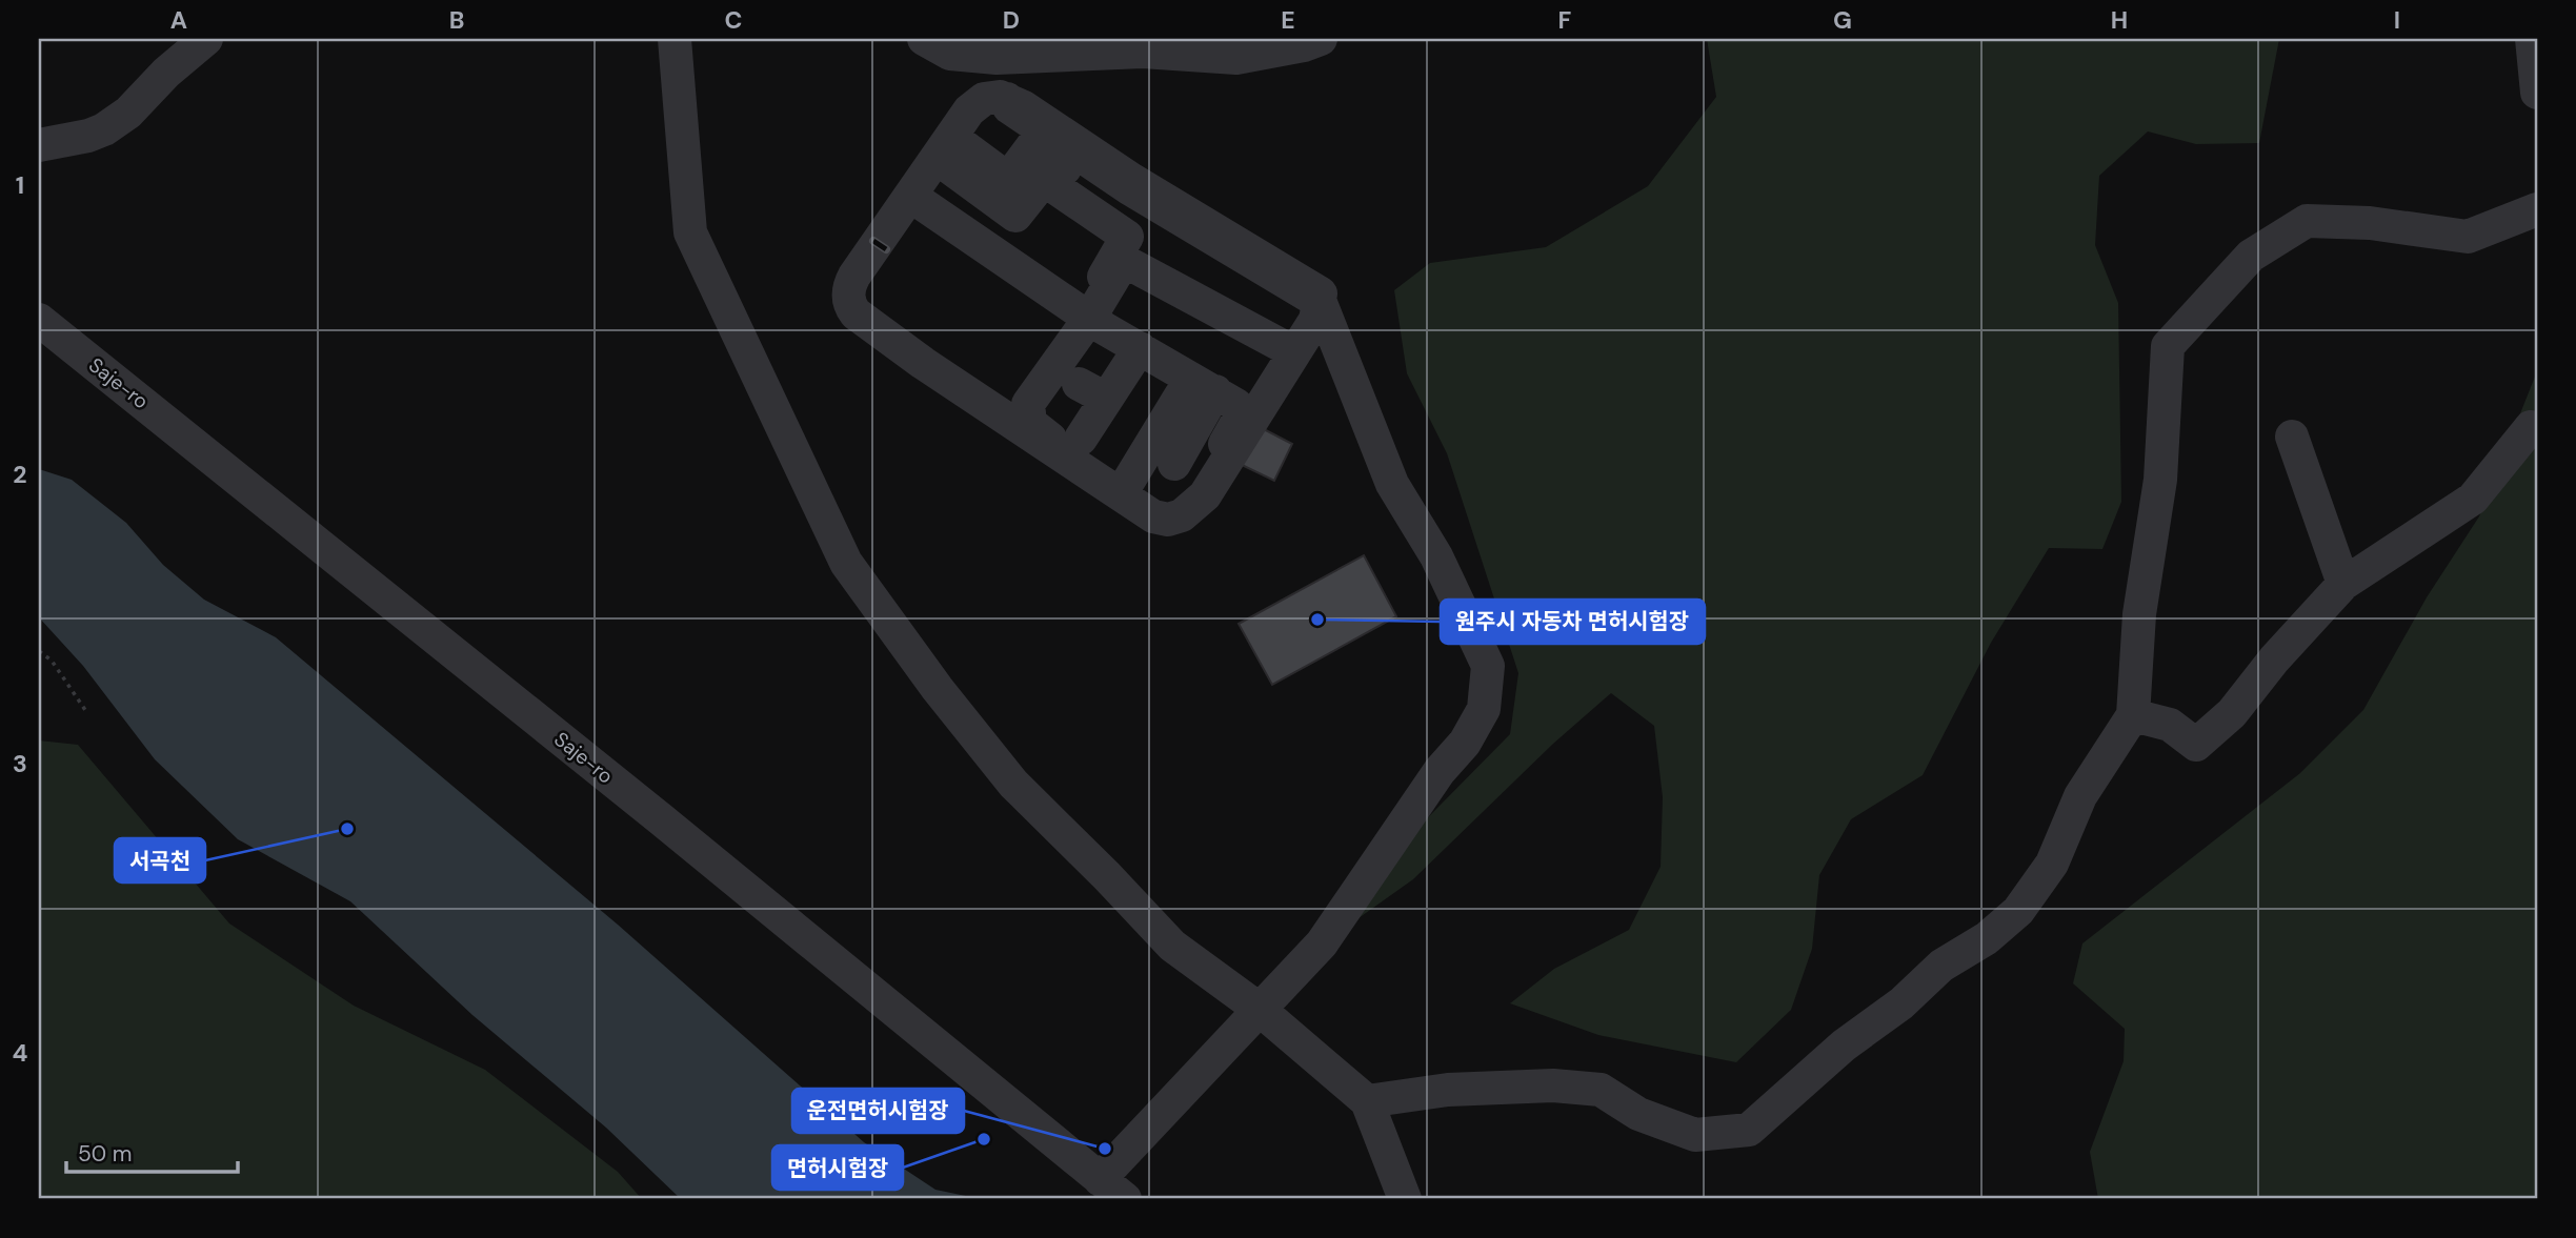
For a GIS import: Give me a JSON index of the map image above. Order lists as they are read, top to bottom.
{
  "streets": {
    "street": ["Saje-ro"]
  },
  "places": [
    "원주시 자동차 면허시험장",
    "서곡천",
    "면허시험장",
    "운전면허시험장"
  ],
  "scale_bar": "50 m",
  "grid": {
    "columns": [
      "A",
      "B",
      "C",
      "D",
      "E",
      "F",
      "G",
      "H",
      "I"
    ],
    "rows": [
      "1",
      "2",
      "3",
      "4"
    ]
  }
}
